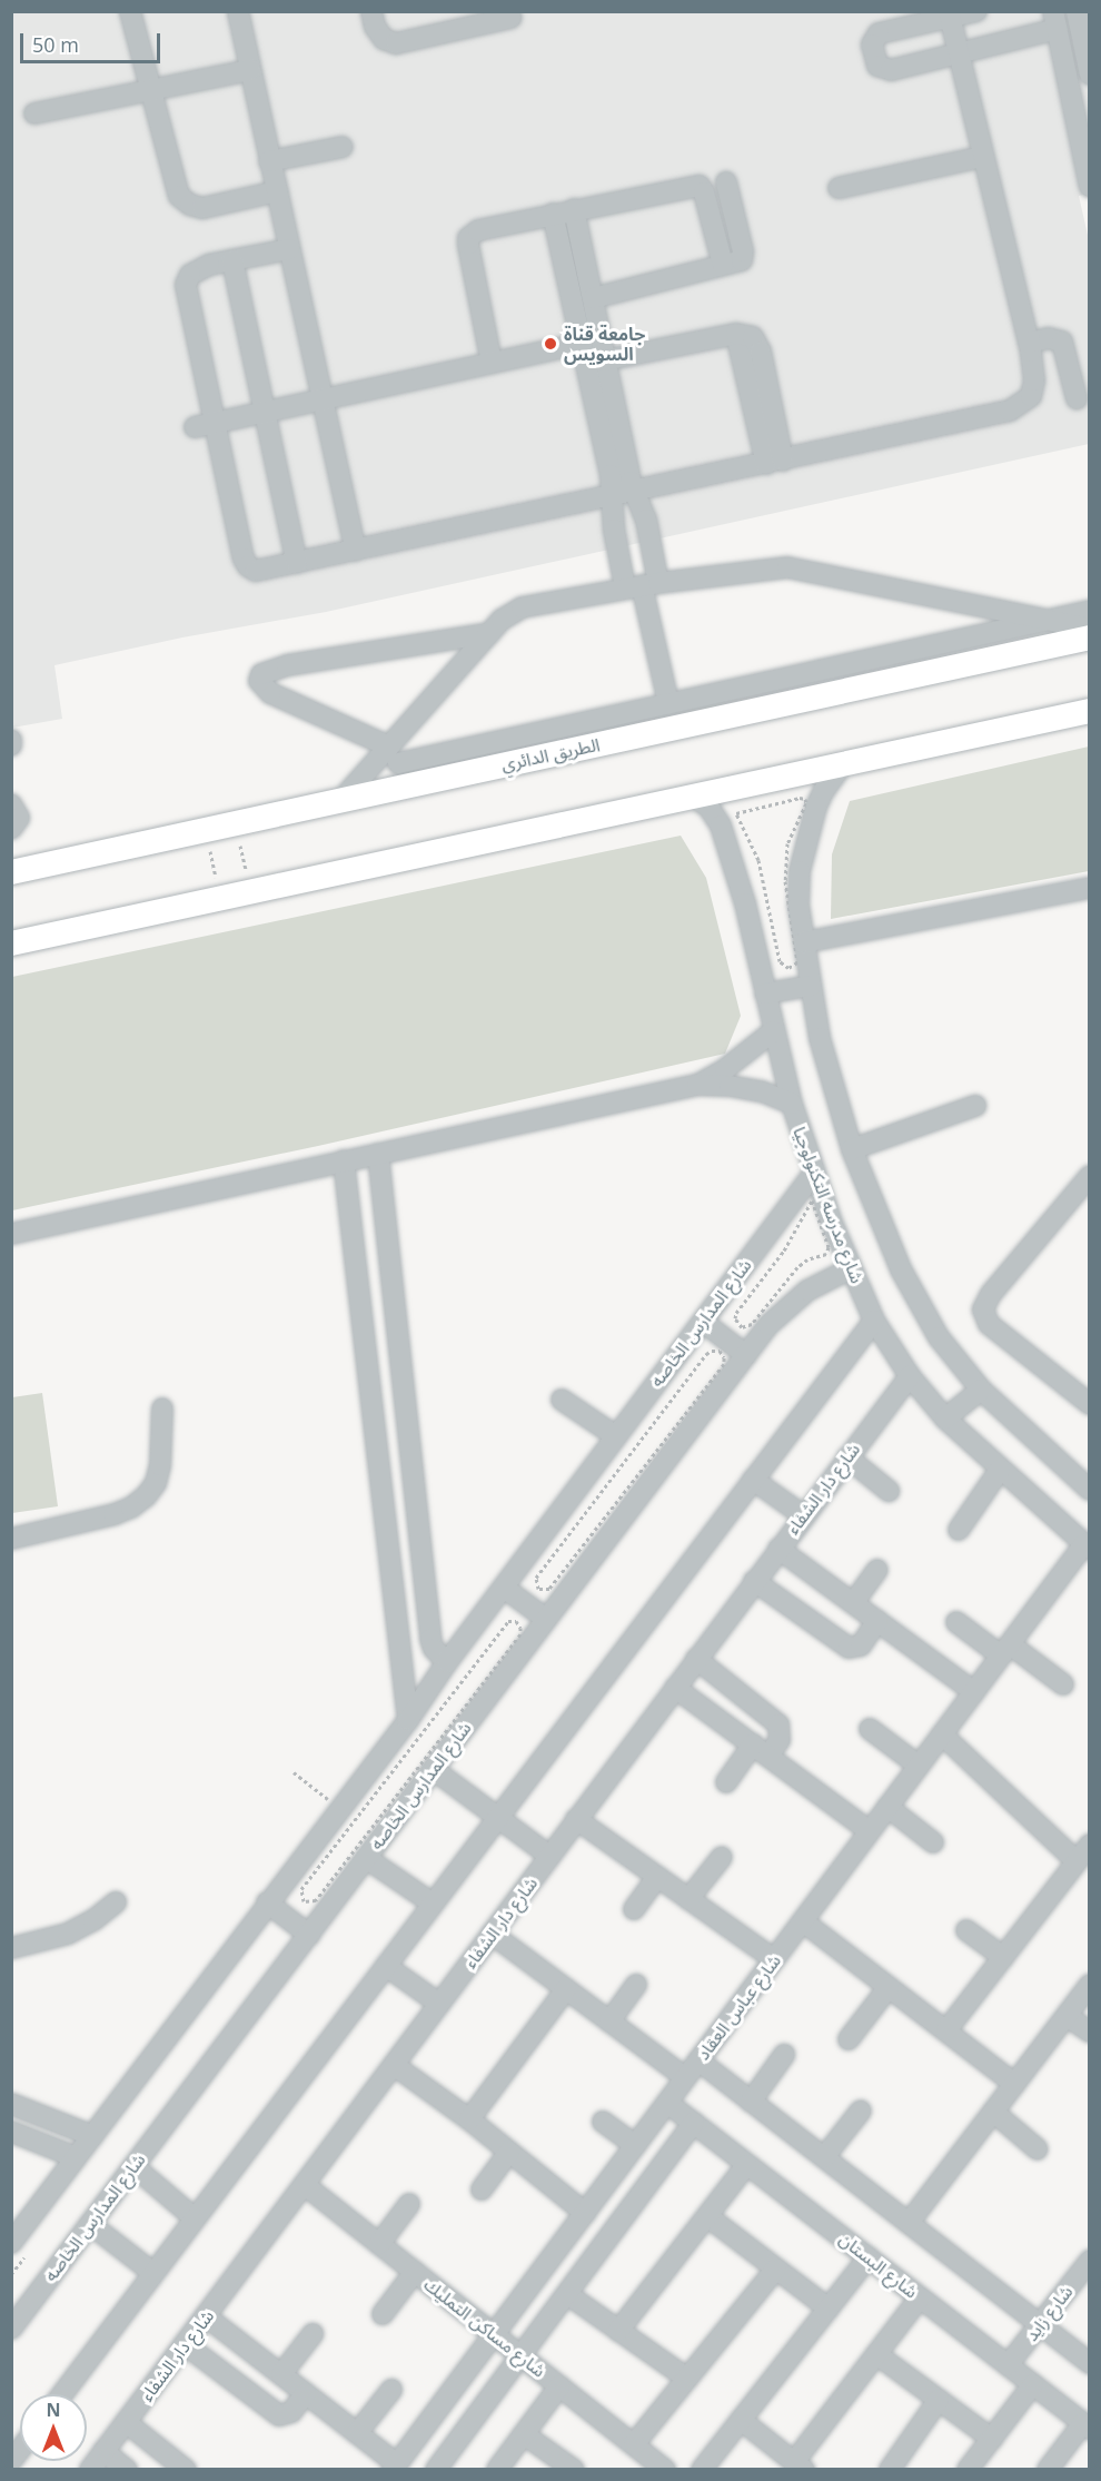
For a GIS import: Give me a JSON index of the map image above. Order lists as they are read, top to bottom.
{
  "streets": {
    "main road": ["الطريق الدائري"],
    "street": [
      "شارع مدرسه التكنولوجيا",
      "شارع المدارس الخاصه",
      "شارع دار الشفاء",
      "شارع عباس العقاد",
      "شارع البستان",
      "شارع زايد",
      "شارع مساكن التمليك"
    ]
  },
  "crossings": [
    ["شارع مدرسه التكنولوجيا", "شارع المدارس الخاصه"],
    ["شارع مدرسه التكنولوجيا", "شارع دار الشفاء"],
    ["شارع مدرسه التكنولوجيا", "شارع عباس العقاد"],
    ["شارع دار الشفاء", "شارع مساكن التمليك"],
    ["شارع عباس العقاد", "شارع البستان"],
    ["شارع عباس العقاد", "شارع مساكن التمليك"],
    ["شارع البستان", "شارع زايد"]
  ],
  "places": ["جامعة قناة السويس"],
  "scale_bar": "50 m",
  "north": "top"
}
